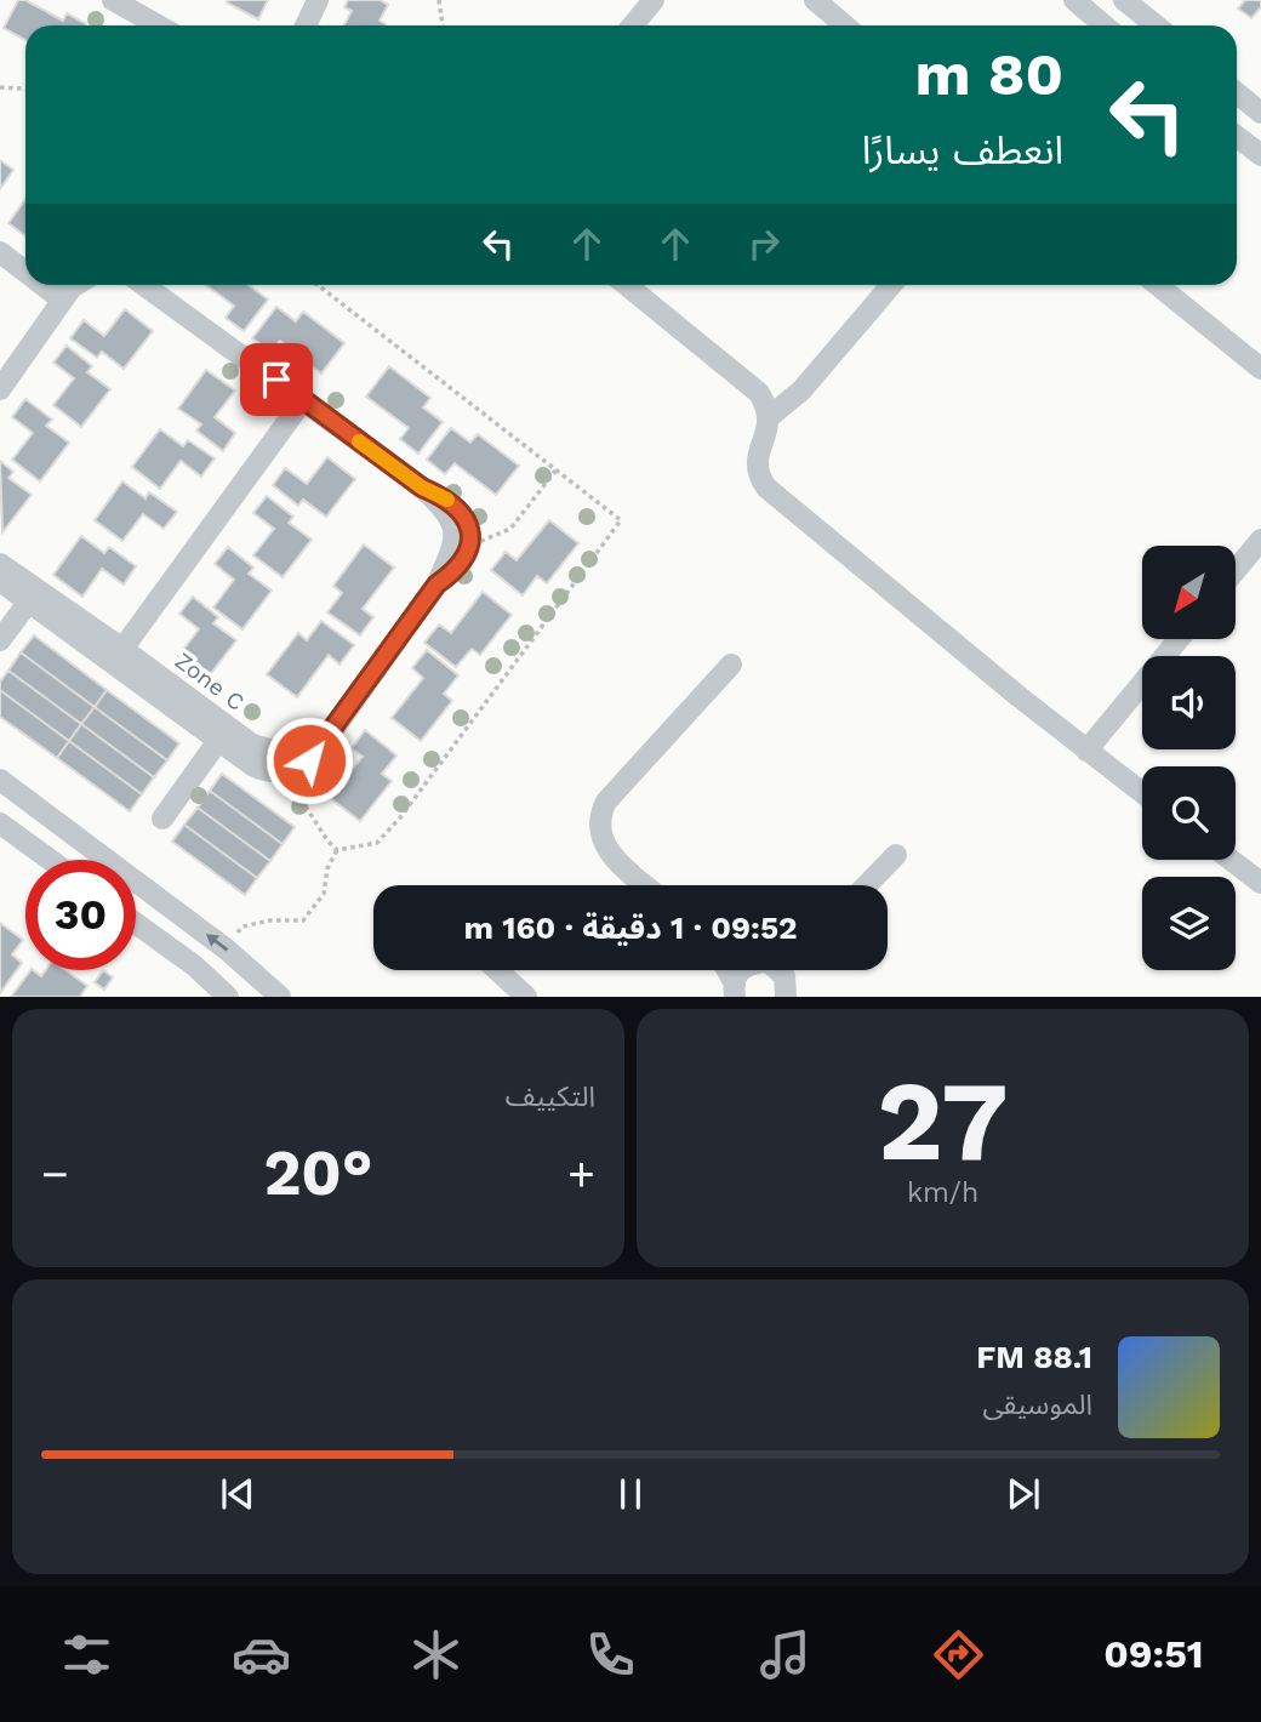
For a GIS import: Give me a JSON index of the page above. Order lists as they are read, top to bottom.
{
  "streets": {
    "street": ["Zone C"]
  },
  "north": "bottom left",
  "page": {
    "turn": ["80 m", "انعطف يسارًا"],
    "limit": "30",
    "trip": "09:52 · 1 دقيقة · 160 m",
    "tile": [
      ["27", "km/h"],
      "التكييف"
    ],
    "heat": ["−", "20°", "+"],
    "song": ["88.1 FM", "الموسيقى"],
    "tabs": "09:51"
  }
}
